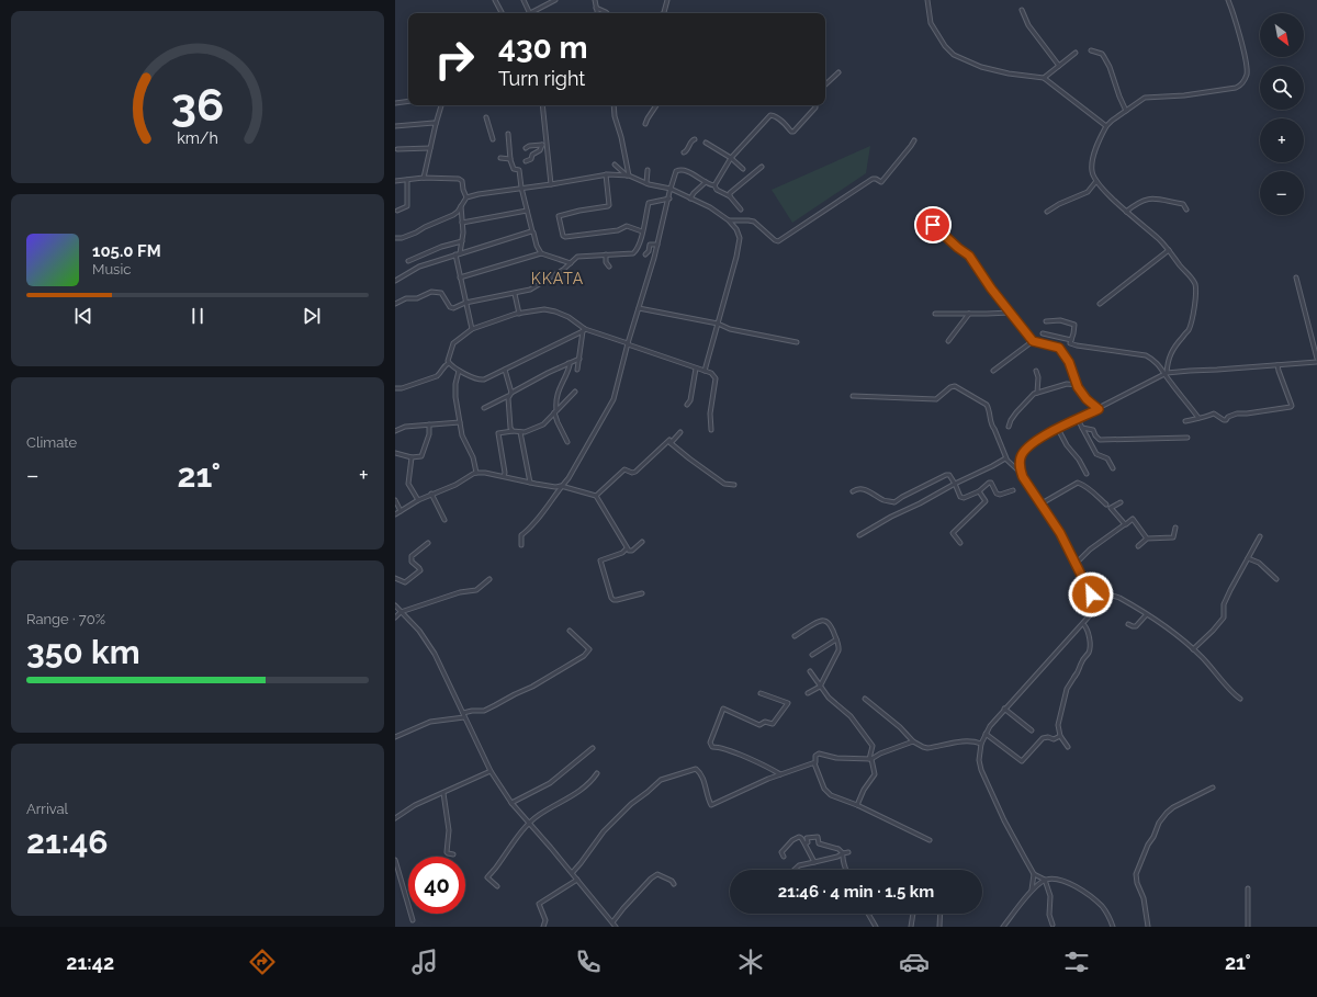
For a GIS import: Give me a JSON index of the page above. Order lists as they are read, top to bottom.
{
  "districts": ["KKATA"],
  "north": "bottom right",
  "page": {
    "map_buttons": ["+", "−"],
    "turn": ["430 m", "Turn right"],
    "song": ["105.0 FM", "Music"],
    "tile": [
      "Climate",
      ["Range · 70%", "350 km"],
      ["Arrival", "21:46"]
    ],
    "heat": ["−", "21°", "+"],
    "limit": "40",
    "trip": "21:46 · 4 min · 1.5 km",
    "tabs": ["21:42", "21°"],
    "gauge": ["36", "km/h"]
  }
}
